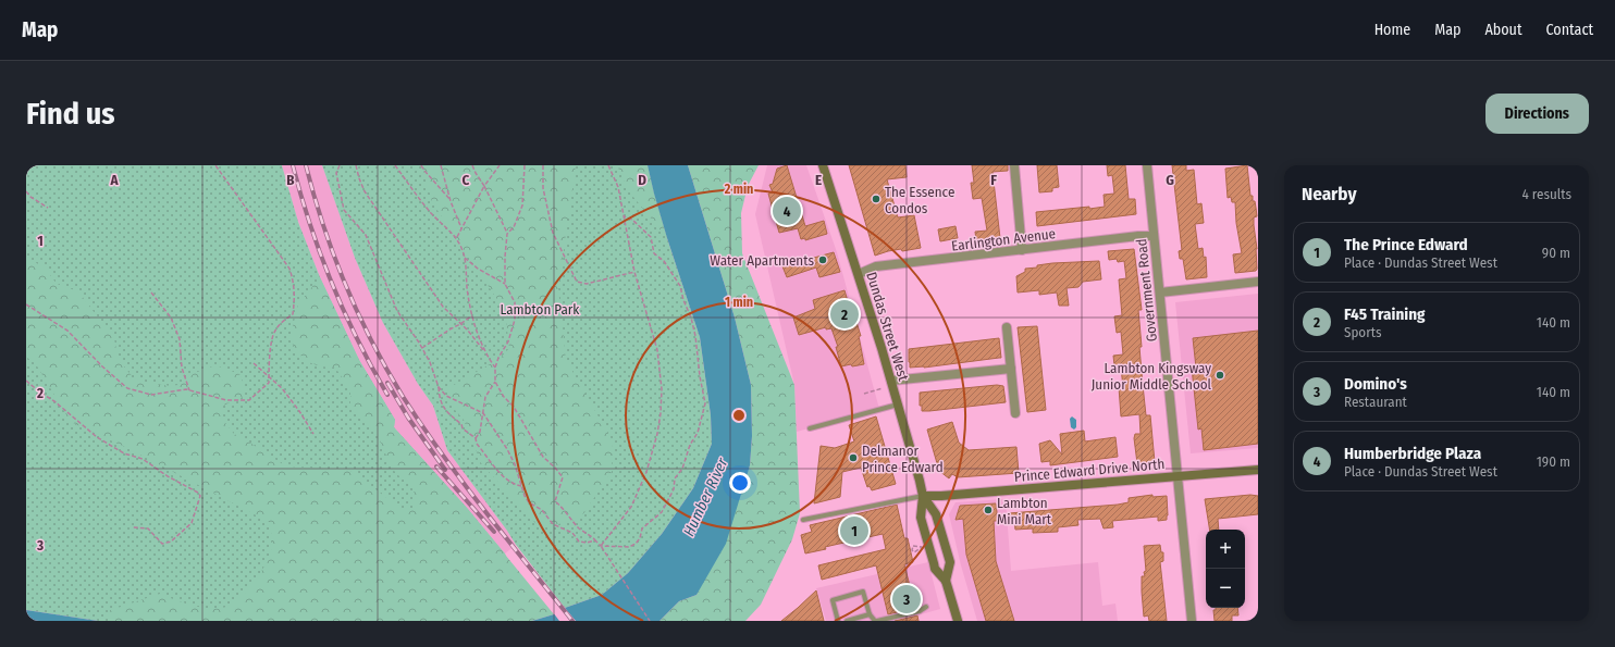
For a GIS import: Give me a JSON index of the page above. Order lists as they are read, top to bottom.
{
  "streets": {
    "main road": ["Dundas Street West", "Prince Edward Drive North"],
    "street": ["Earlington Avenue", "Government Road"]
  },
  "crossings": [
    ["Earlington Avenue", "Government Road"],
    ["Earlington Avenue", "Dundas Street West"],
    ["Government Road", "Prince Edward Drive North"],
    ["Dundas Street West", "Prince Edward Drive North"]
  ],
  "water": ["Humber River"],
  "parks": ["Lambton Park"],
  "places": [
    "The Essence Condos",
    "Water Apartments",
    "Lambton Kingsway Junior Middle School",
    "Delmanor Prince Edward",
    "Lambton Mini Mart"
  ],
  "page": {
    "header": "Map",
    "nav": [
      "Home",
      "Map",
      "About",
      "Contact"
    ],
    "buttons": "Directions",
    "title": "Find us",
    "heading": ["Nearby", "4 results"],
    "pins": [
      "4",
      "2",
      "1",
      "3"
    ],
    "list": [
      {
        "mark": "1",
        "name": "The Prince Edward",
        "note": "Place · Dundas Street West",
        "value": "90 m"
      },
      {
        "mark": "2",
        "name": "F45 Training",
        "note": "Sports",
        "value": "140 m"
      },
      {
        "mark": "3",
        "name": "Domino's",
        "note": "Restaurant",
        "value": "140 m"
      },
      {
        "mark": "4",
        "name": "Humberbridge Plaza",
        "note": "Place · Dundas Street West",
        "value": "190 m"
      }
    ],
    "map_buttons": ["+", "−"]
  },
  "grid": {
    "columns": [
      "A",
      "B",
      "C",
      "D",
      "E",
      "F",
      "G"
    ],
    "rows": ["1", "2", "3"]
  },
  "rings": ["2 min", "1 min"]
}
